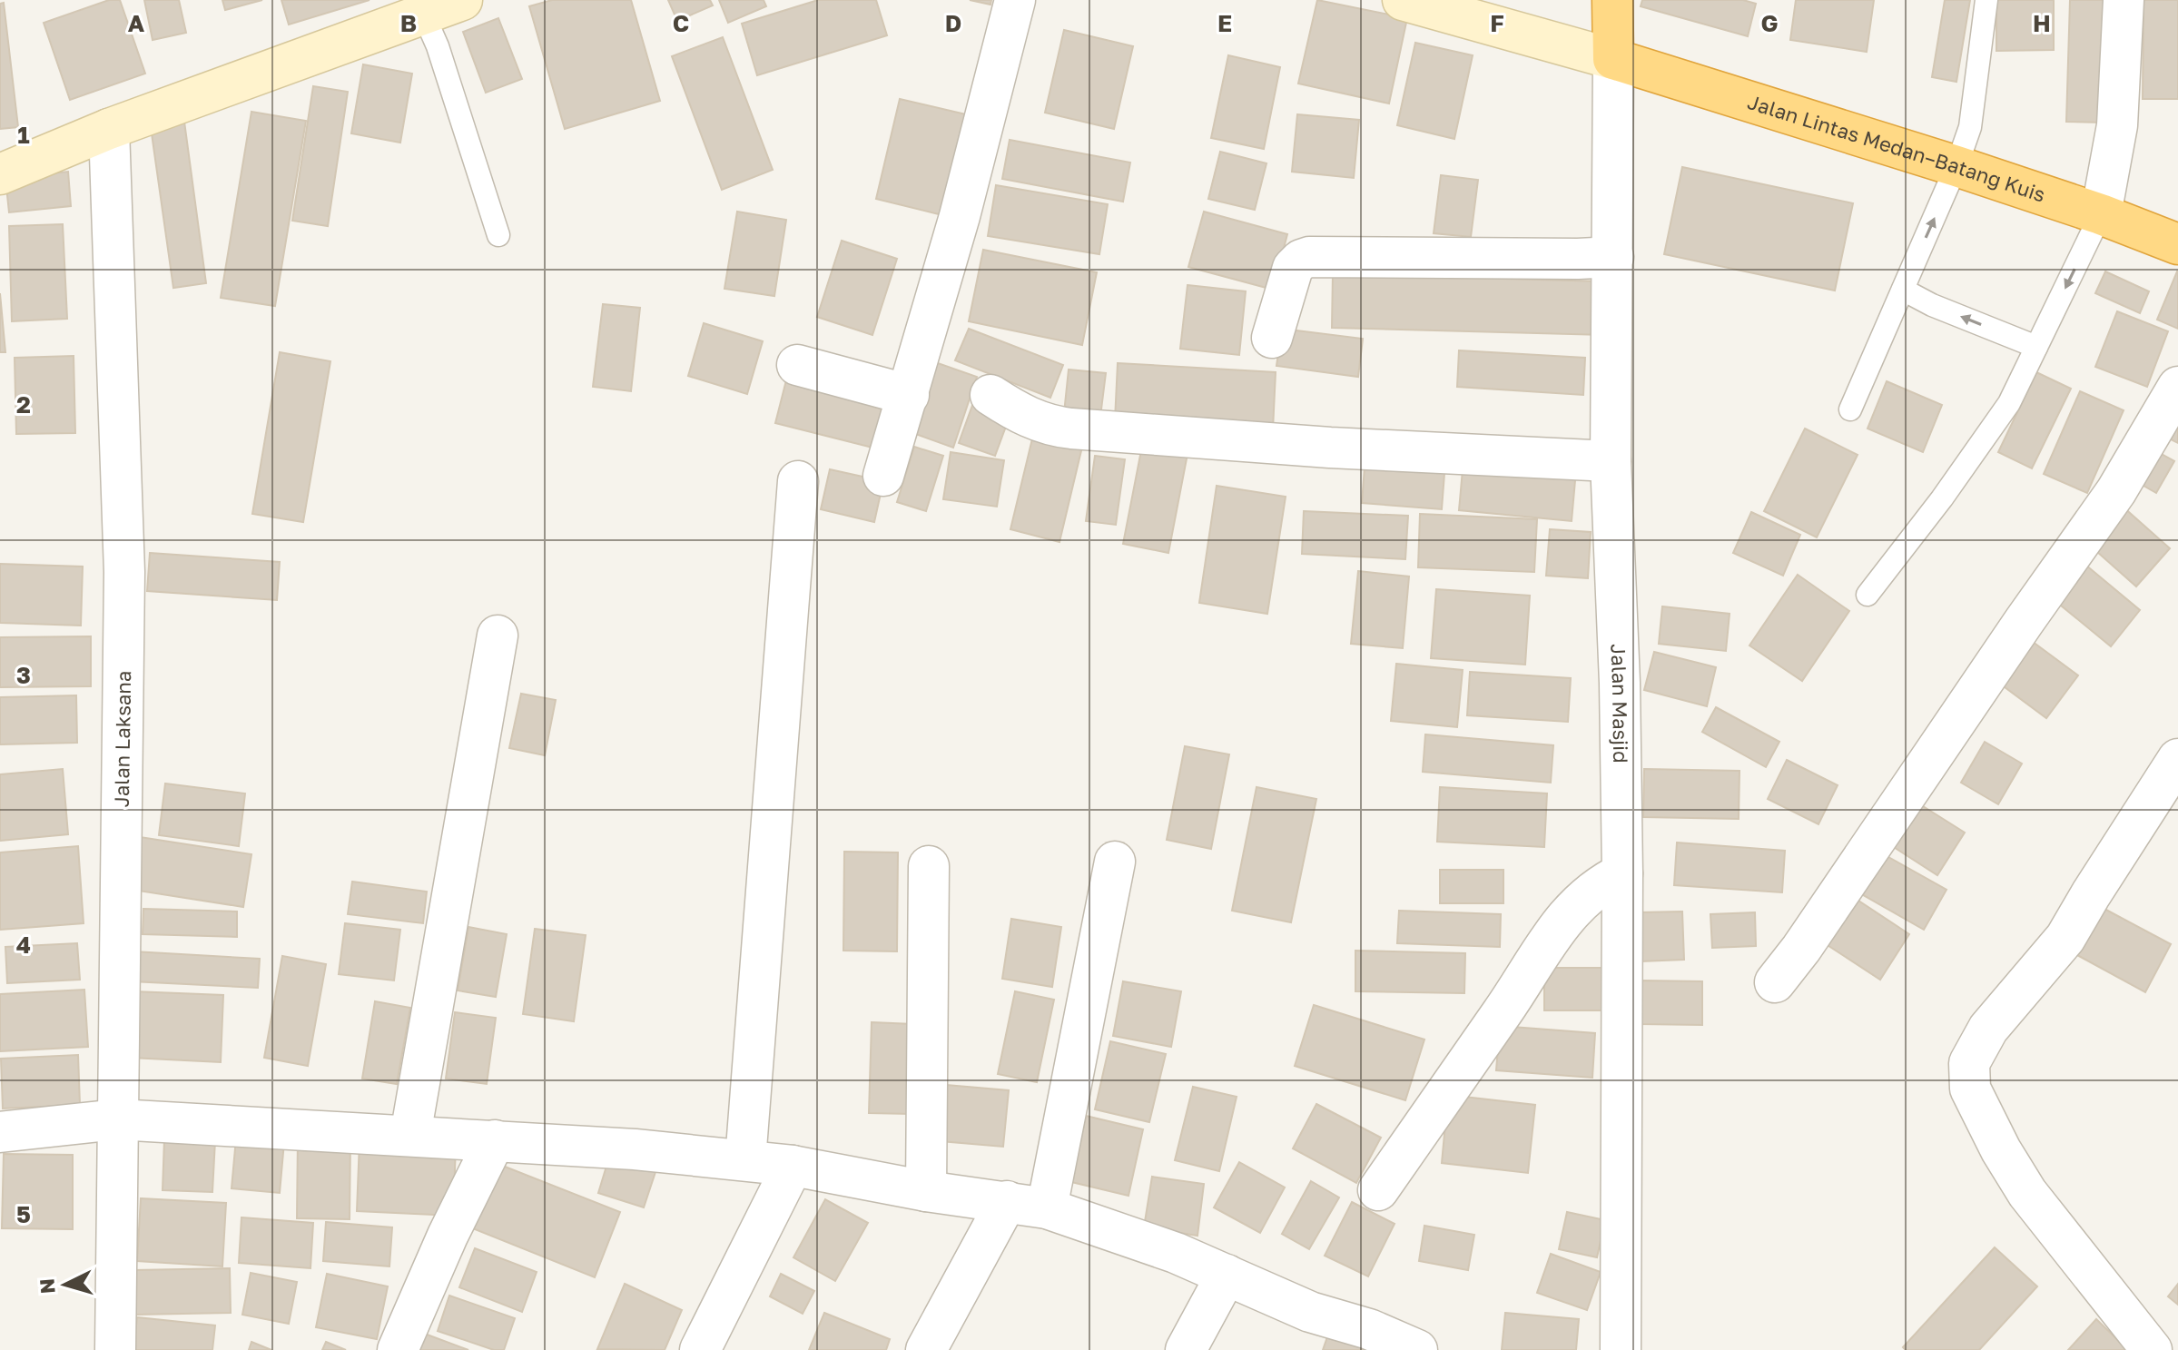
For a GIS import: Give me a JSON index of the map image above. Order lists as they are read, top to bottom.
{
  "streets": {
    "highway": ["Jalan Lintas Medan–Batang Kuis"],
    "street": ["Jalan Masjid", "Jalan Laksana"]
  },
  "crossings": [
    ["Jalan Lintas Medan–Batang Kuis", "Jalan Masjid"]
  ],
  "north": "left",
  "grid": {
    "columns": [
      "A",
      "B",
      "C",
      "D",
      "E",
      "F",
      "G",
      "H"
    ],
    "rows": [
      "1",
      "2",
      "3",
      "4",
      "5"
    ]
  }
}
